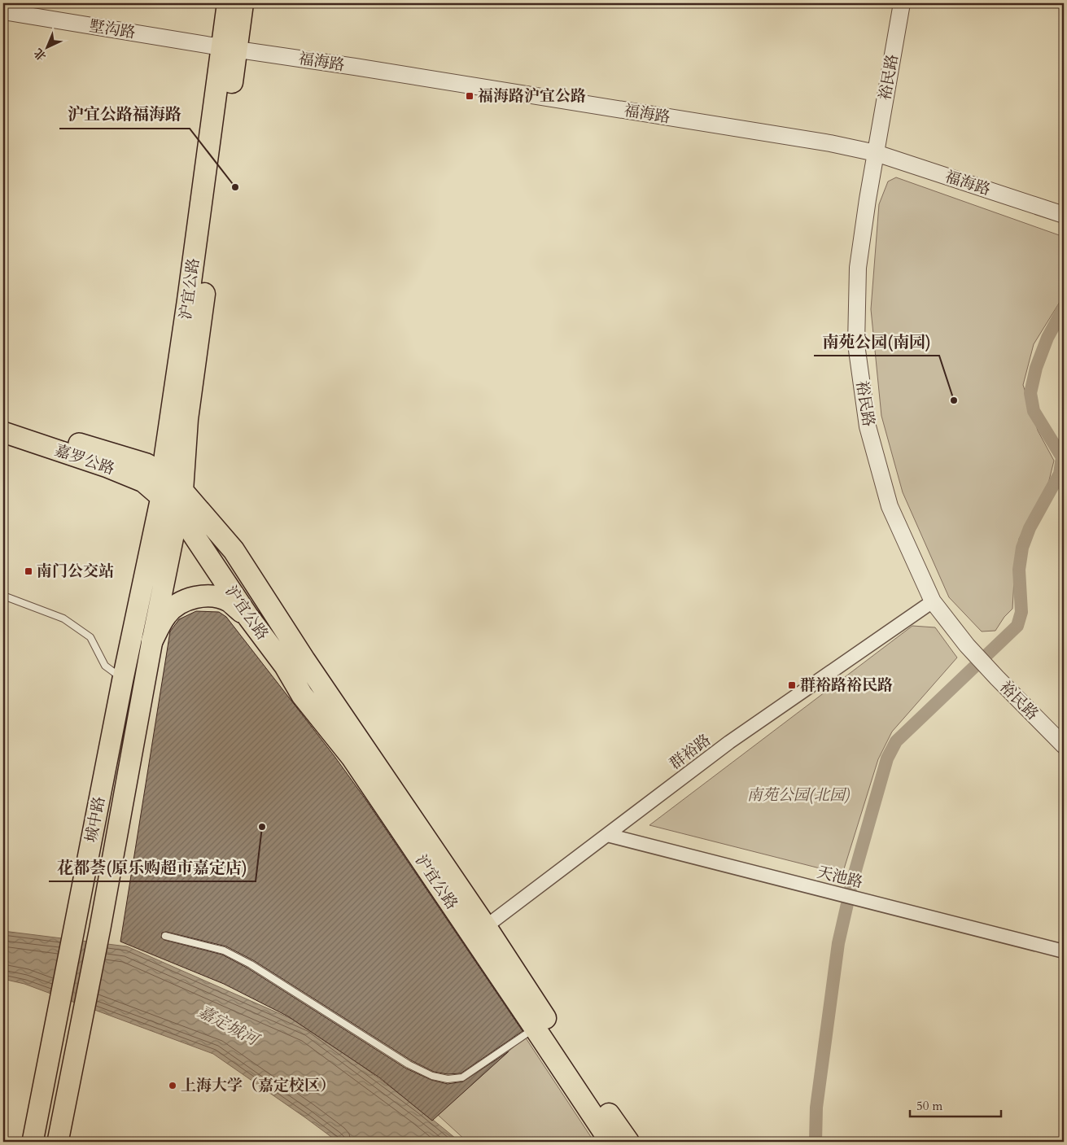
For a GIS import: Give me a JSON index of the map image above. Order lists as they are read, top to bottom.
{
  "streets": {
    "highway": ["沪宜公路"],
    "main road": ["嘉罗公路", "城中路"],
    "street": [
      "墅沟路",
      "福海路",
      "裕民路",
      "群裕路",
      "天池路"
    ]
  },
  "crossings": [
    ["墅沟路", "福海路"],
    ["墅沟路", "沪宜公路"],
    ["福海路", "裕民路"],
    ["福海路", "沪宜公路"],
    ["裕民路", "群裕路"],
    ["沪宜公路", "嘉罗公路"],
    ["沪宜公路", "群裕路"],
    ["沪宜公路", "城中路"],
    ["嘉罗公路", "城中路"],
    ["群裕路", "天池路"]
  ],
  "water": ["嘉定城河"],
  "parks": ["南苑公园(北园)"],
  "places": {
    "transit": ["福海路沪宜公路", "南门公交站", "群裕路裕民路"],
    "other": [
      "沪宜公路福海路",
      "南苑公园(南园)",
      "花都荟(原乐购超市嘉定店)",
      "上海大学（嘉定校区）"
    ]
  },
  "scale_bar": "50 m",
  "north": "bottom left"
}
